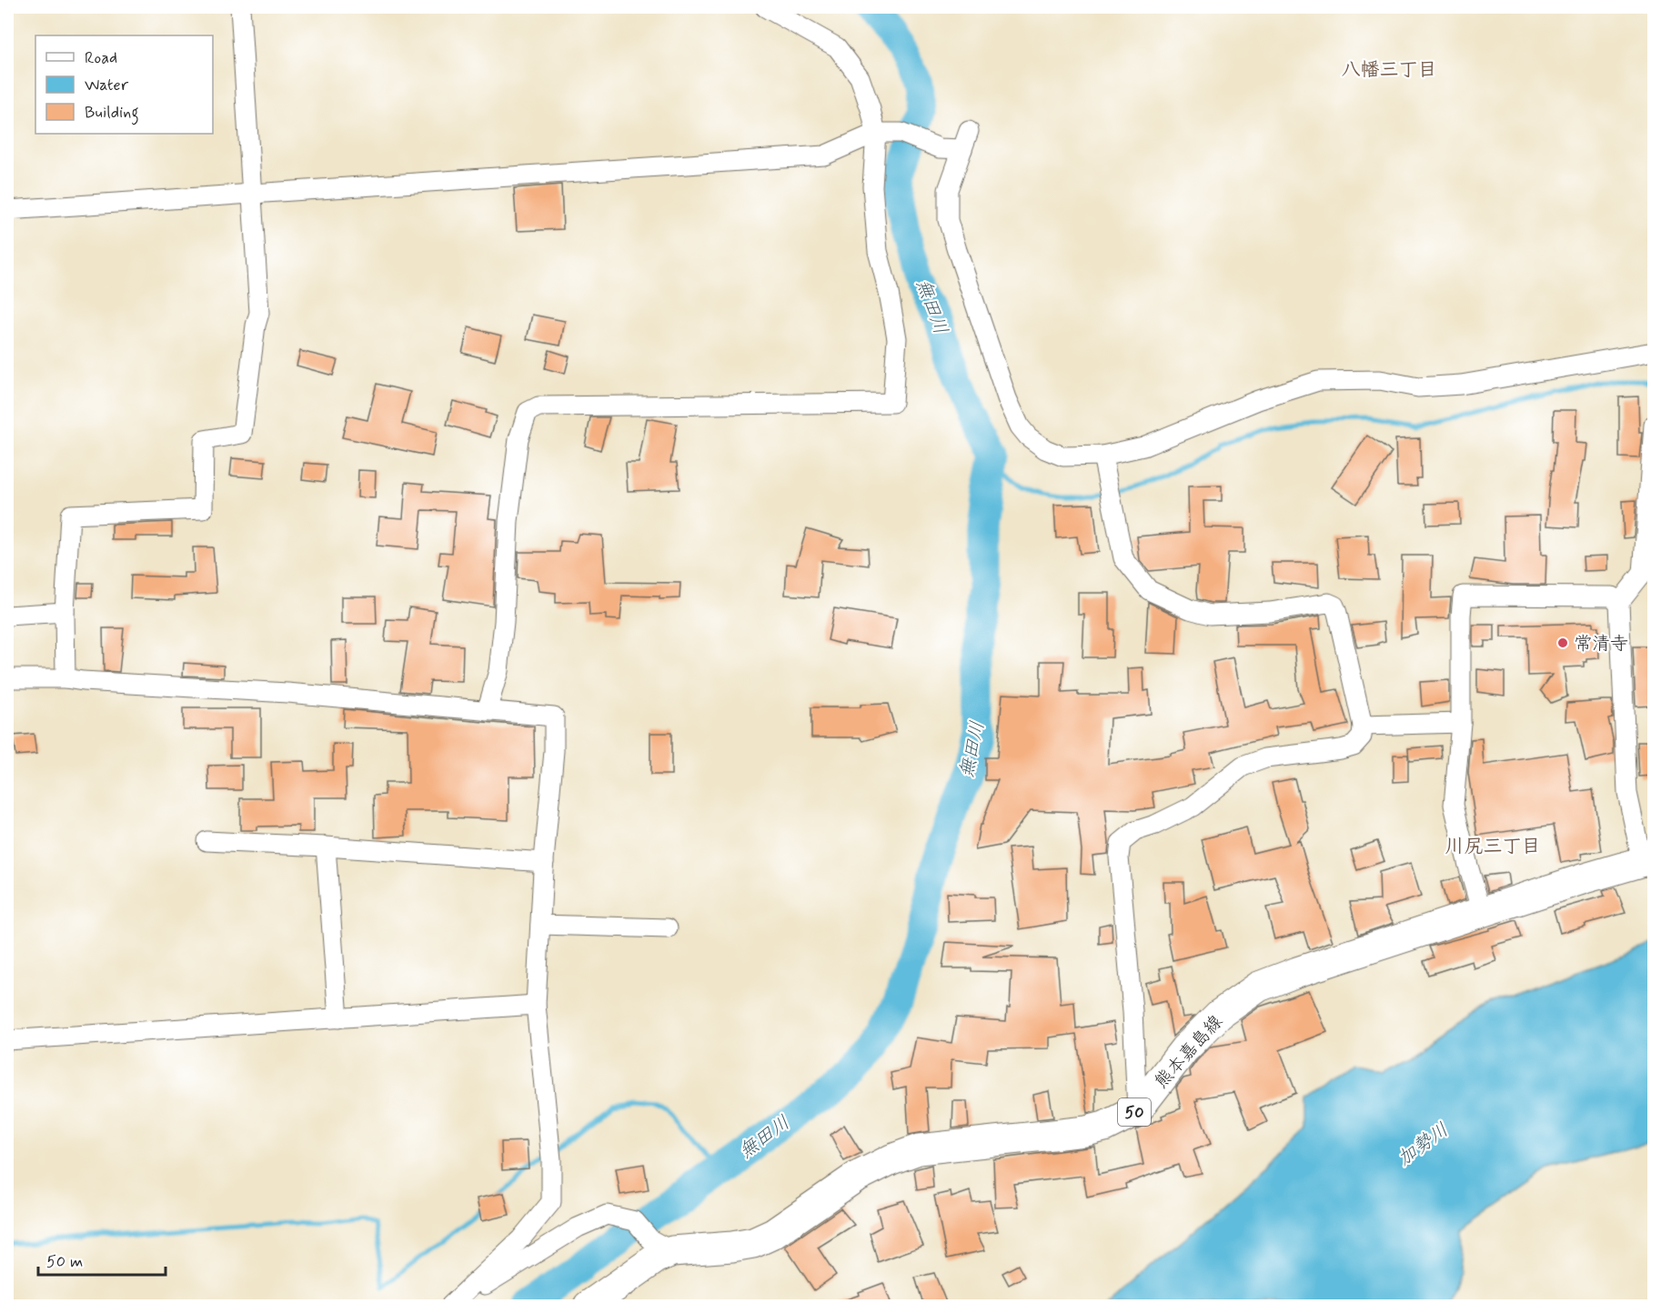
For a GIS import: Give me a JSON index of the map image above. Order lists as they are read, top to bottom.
{
  "streets": {
    "main road": ["熊本嘉島線", "50"]
  },
  "districts": ["八幡三丁目", "川尻三丁目"],
  "water": ["無田川", "加勢川"],
  "places": ["常清寺"],
  "legend": ["Road", "Water", "Building"],
  "scale_bar": "50 m"
}
